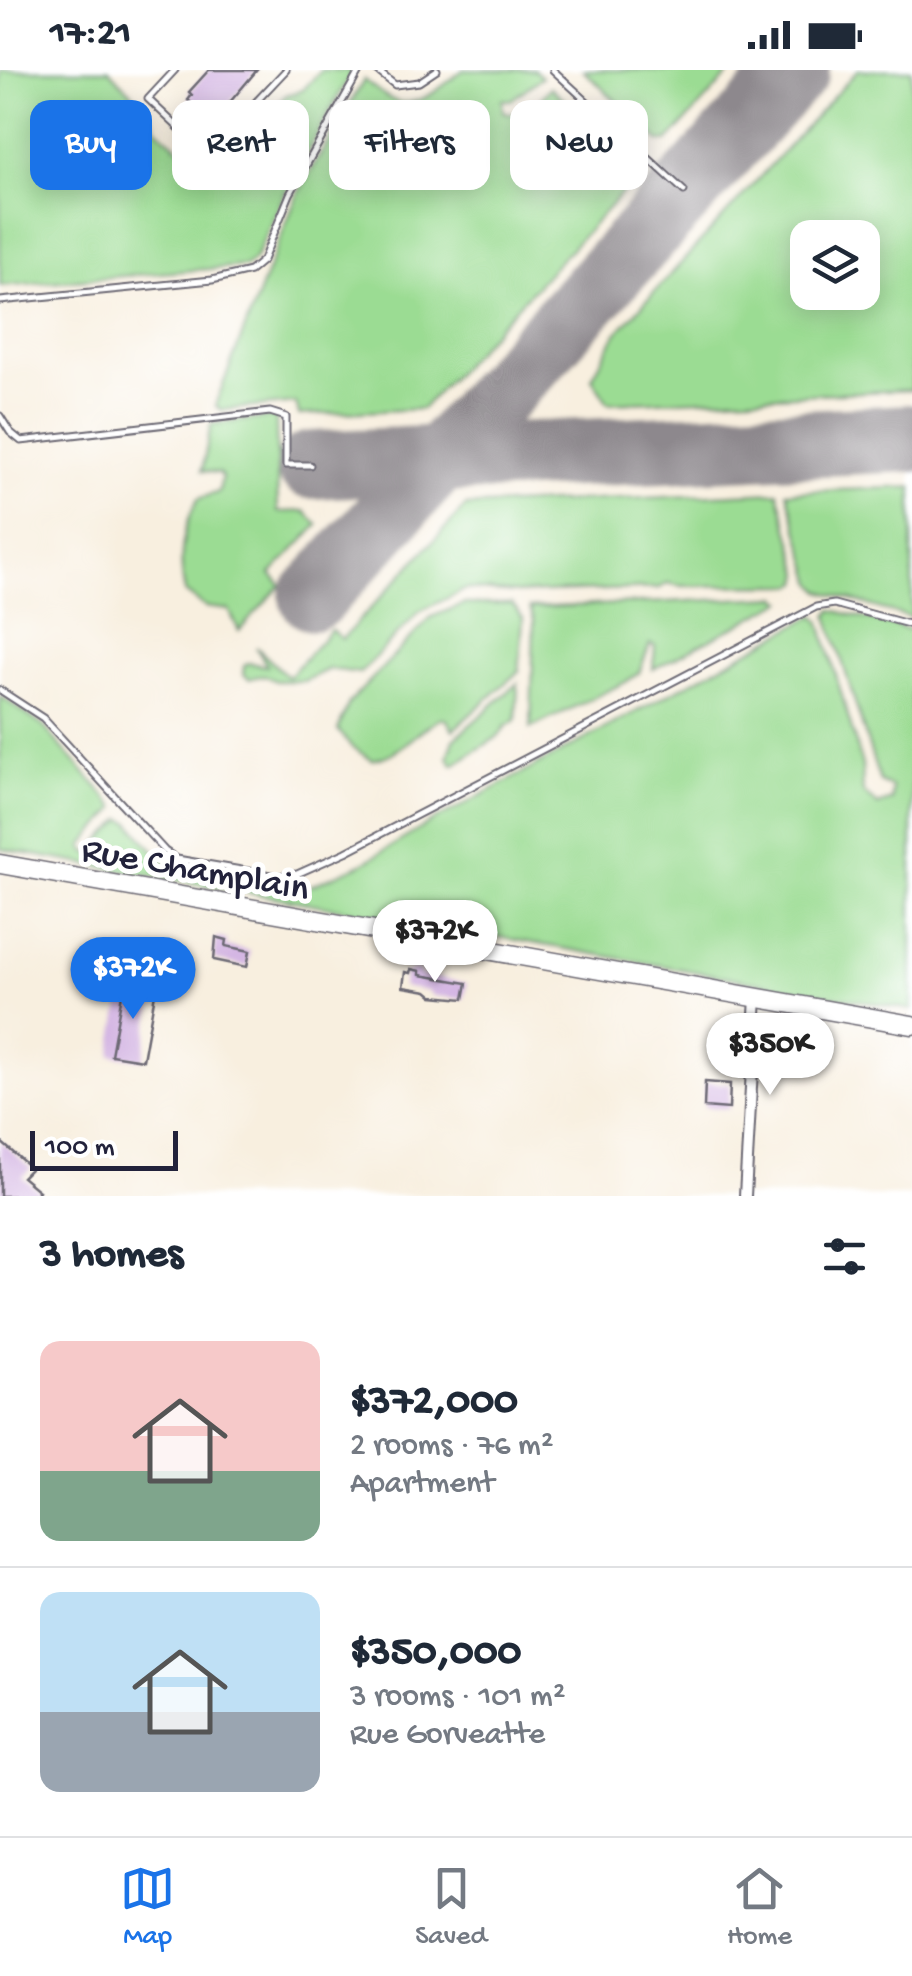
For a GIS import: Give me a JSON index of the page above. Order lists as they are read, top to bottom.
{
  "streets": {
    "main road": ["Rue Champlain"]
  },
  "scale_bar": "100 m",
  "page": {
    "status": "17:21",
    "chip": [
      "Buy",
      "Rent",
      "Filters",
      "New"
    ],
    "price": ["$372K", "$372K", "$350K"],
    "scale": "100 m",
    "heading": "3 homes",
    "list": [
      {
        "name": "$372,000",
        "note": "2 rooms · 76 m² · Apartment"
      },
      {
        "name": "$350,000",
        "note": "3 rooms · 101 m² · Rue Gorveatte"
      }
    ],
    "tabs": ["Map", "Saved", "Home"]
  }
}
